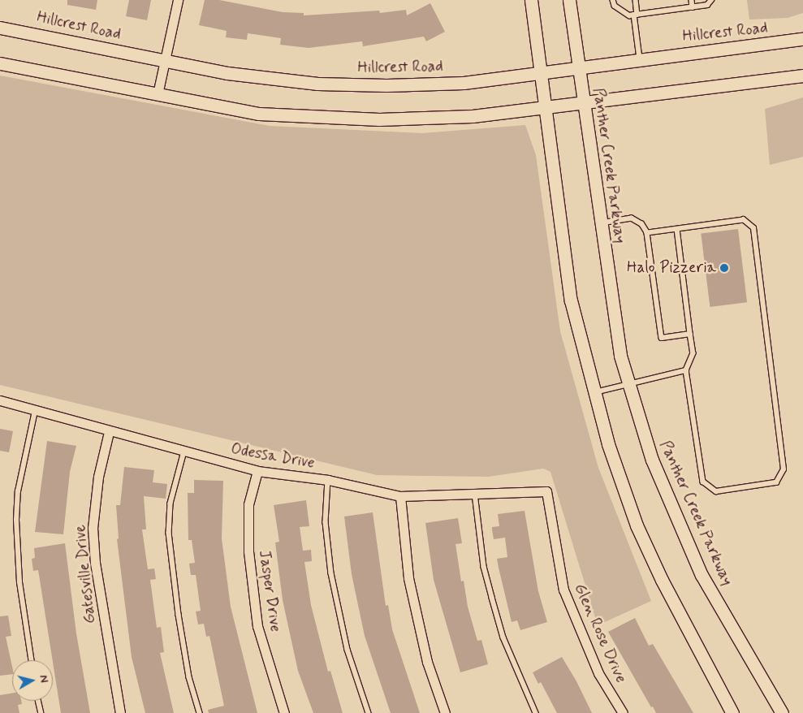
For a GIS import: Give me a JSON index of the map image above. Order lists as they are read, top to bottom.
{
  "streets": {
    "main road": ["Hillcrest Road", "Panther Creek Parkway"],
    "street": [
      "Odessa Drive",
      "Gatesville Drive",
      "Jasper Drive",
      "Glen Rose Drive"
    ]
  },
  "crossings": [
    ["Hillcrest Road", "Panther Creek Parkway"],
    ["Odessa Drive", "Gatesville Drive"],
    ["Odessa Drive", "Jasper Drive"],
    ["Odessa Drive", "Glen Rose Drive"]
  ],
  "places": ["Halo Pizzeria"],
  "north": "right"
}
